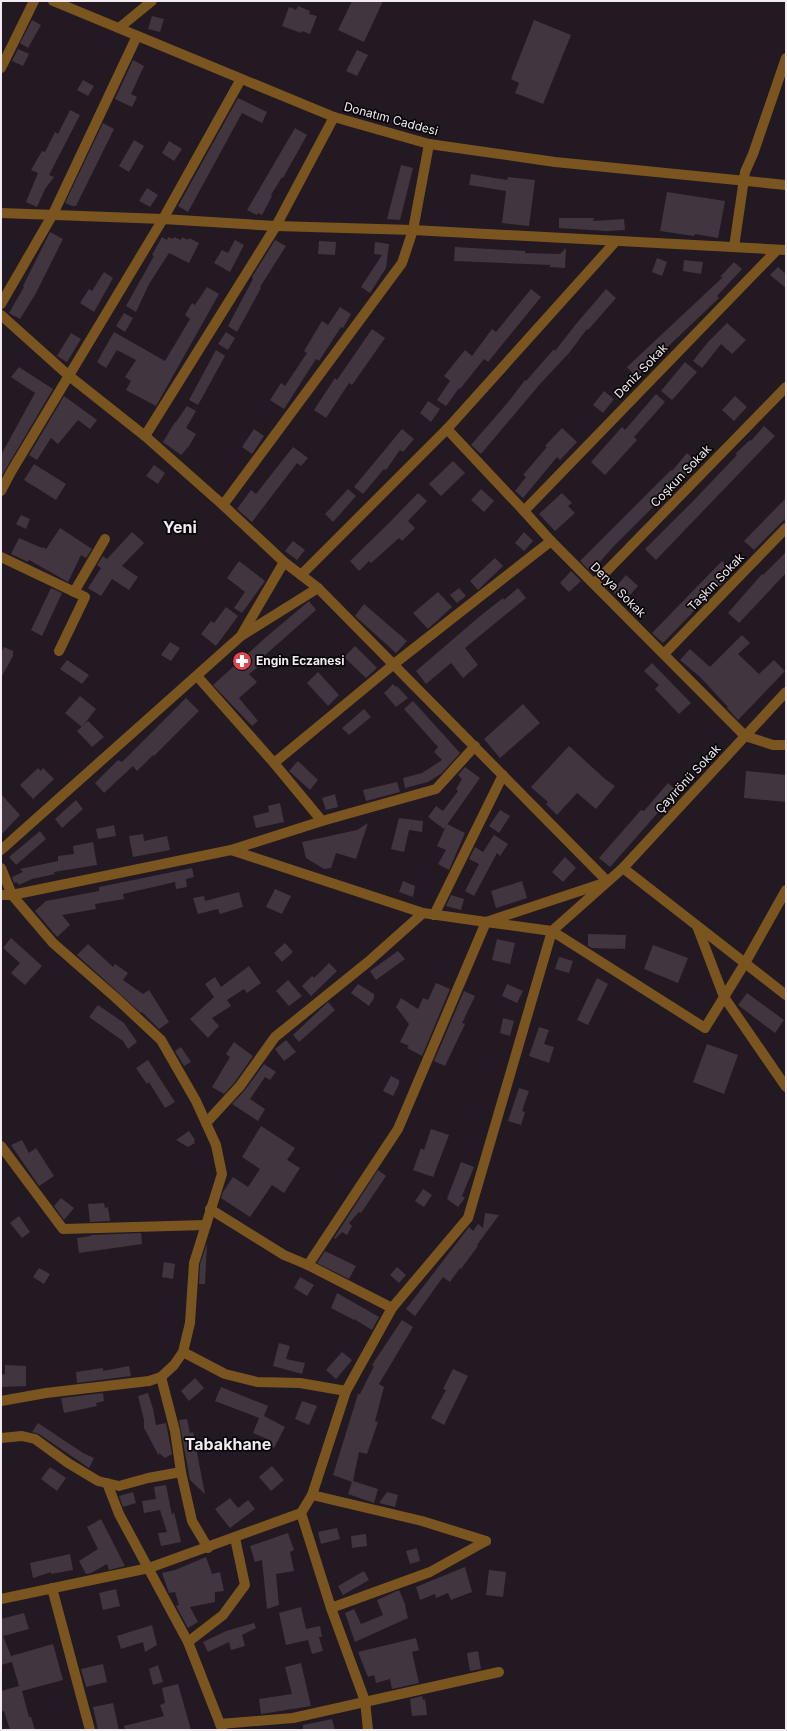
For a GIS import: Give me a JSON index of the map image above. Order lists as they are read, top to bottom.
{
  "streets": {
    "street": [
      "Donatım Caddesi",
      "Deniz Sokak",
      "Coşkun Sokak",
      "Taşkın Sokak",
      "Derya Sokak",
      "Çayırönü Sokak"
    ]
  },
  "crossings": [
    ["Deniz Sokak", "Derya Sokak"],
    ["Coşkun Sokak", "Derya Sokak"],
    ["Taşkın Sokak", "Derya Sokak"],
    ["Derya Sokak", "Çayırönü Sokak"]
  ],
  "districts": ["Yeni", "Tabakhane"],
  "places": {
    "pharmacy": ["Engin Eczanesi"]
  }
}
